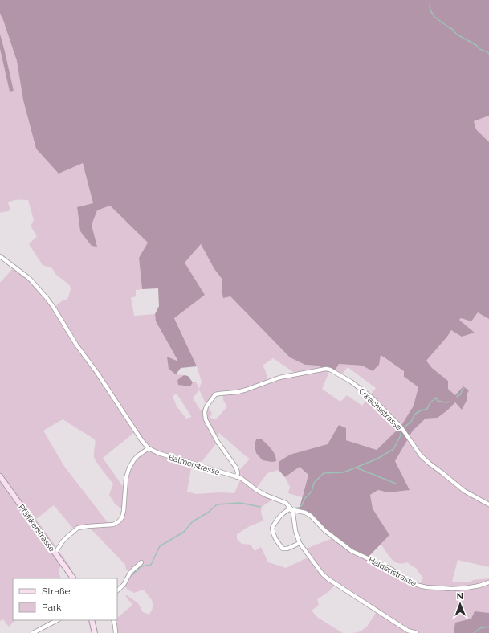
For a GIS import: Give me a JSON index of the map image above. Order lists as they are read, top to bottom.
{
  "streets": {
    "main road": ["Pfäffikerstrasse"],
    "street": ["Owachsstrasse", "Balmerstrasse", "Haldenstrasse"]
  },
  "crossings": [
    ["Owachsstrasse", "Balmerstrasse"],
    ["Balmerstrasse", "Haldenstrasse"]
  ],
  "legend": ["Straße", "Park"],
  "north": "top"
}
